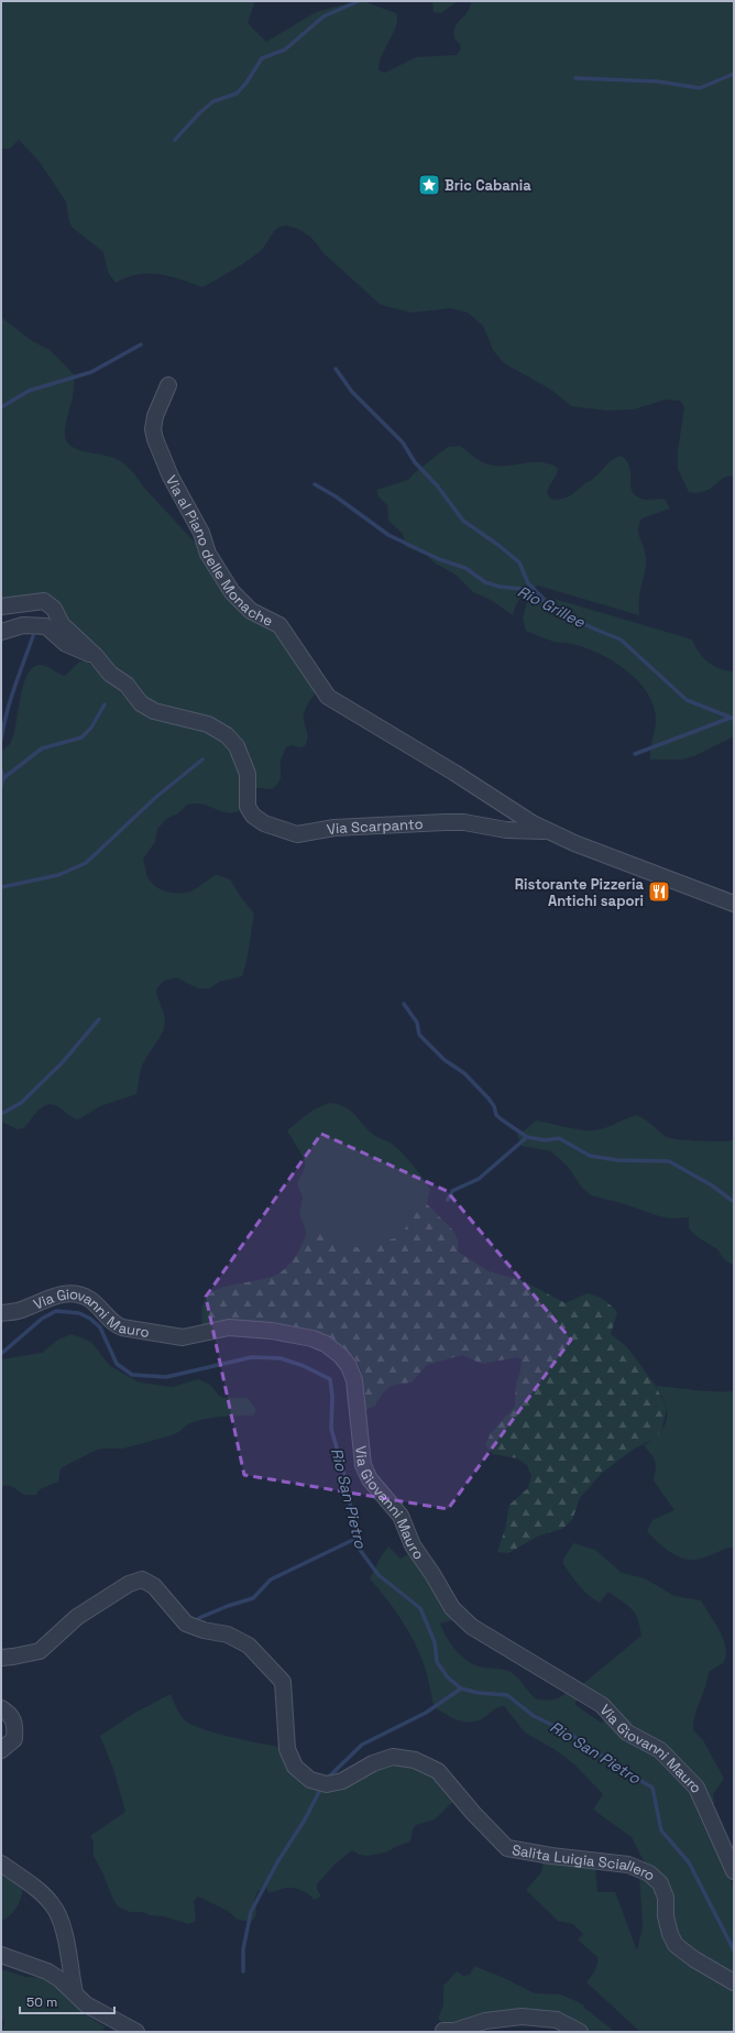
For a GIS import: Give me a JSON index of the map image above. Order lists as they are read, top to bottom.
{
  "streets": {
    "street": [
      "Via al Piano delle Monache",
      "Via Scarpanto",
      "Via Giovanni Mauro",
      "Salita Luigia Sciallero"
    ]
  },
  "crossings": [
    ["Via al Piano delle Monache", "Via Scarpanto"]
  ],
  "water": ["Rio Grillee", "Rio San Pietro"],
  "places": {
    "place": ["Bric Cabania"],
    "restaurant": ["Ristorante Pizzeria Antichi sapori"]
  },
  "scale_bar": "50 m"
}
